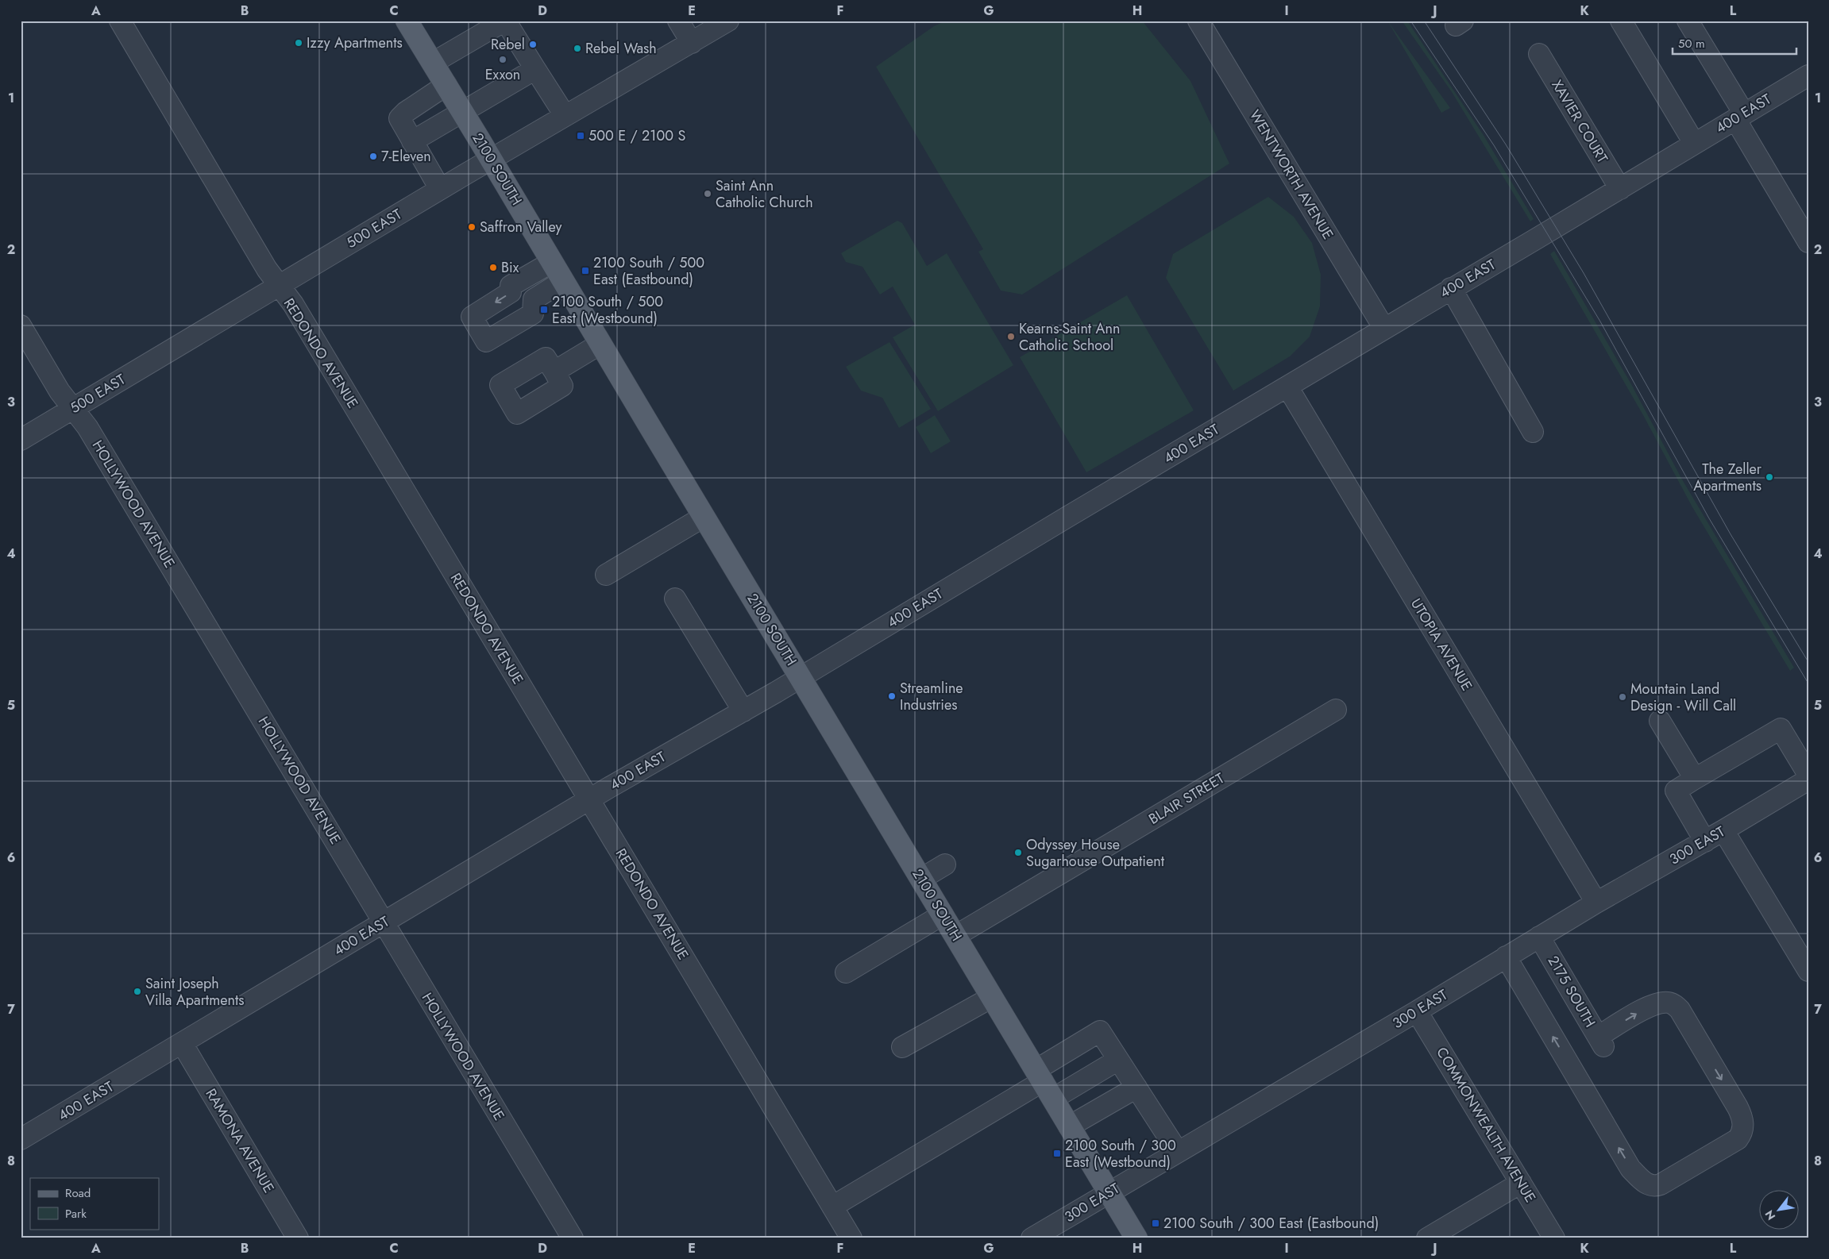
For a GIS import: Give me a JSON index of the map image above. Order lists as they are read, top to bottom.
{
  "streets": {
    "main road": ["2100 SOUTH"],
    "street": [
      "400 EAST",
      "XAVIER COURT",
      "WENTWORTH AVENUE",
      "500 EAST",
      "REDONDO AVENUE",
      "HOLLYWOOD AVENUE",
      "UTOPIA AVENUE",
      "BLAIR STREET",
      "300 EAST",
      "2175 SOUTH",
      "COMMONWEALTH AVENUE",
      "RAMONA AVENUE"
    ]
  },
  "crossings": [
    ["400 EAST", "XAVIER COURT"],
    ["400 EAST", "2100 SOUTH"],
    ["400 EAST", "WENTWORTH AVENUE"],
    ["400 EAST", "REDONDO AVENUE"],
    ["400 EAST", "HOLLYWOOD AVENUE"],
    ["400 EAST", "UTOPIA AVENUE"],
    ["400 EAST", "RAMONA AVENUE"],
    ["2100 SOUTH", "500 EAST"],
    ["2100 SOUTH", "BLAIR STREET"],
    ["2100 SOUTH", "300 EAST"],
    ["500 EAST", "REDONDO AVENUE"],
    ["500 EAST", "HOLLYWOOD AVENUE"],
    ["UTOPIA AVENUE", "300 EAST"],
    ["300 EAST", "2175 SOUTH"],
    ["300 EAST", "COMMONWEALTH AVENUE"]
  ],
  "places": {
    "other": [
      "Izzy Apartments",
      "Rebel",
      "Rebel Wash",
      "Exxon",
      "7-Eleven",
      "Saint Ann Catholic Church",
      "Saffron Valley",
      "Bix",
      "Kearns-Saint Ann Catholic School",
      "The Zeller Apartments",
      "Streamline Industries",
      "Mountain Land Design - Will Call",
      "Odyssey House Sugarhouse Outpatient",
      "Saint Joseph Villa Apartments"
    ],
    "transit": [
      "500 E / 2100 S",
      "2100 South / 500 East (Eastbound)",
      "2100 South / 500 East (Westbound)",
      "2100 South / 300 East (Westbound)",
      "2100 South / 300 East (Eastbound)"
    ]
  },
  "legend": ["Road", "Park"],
  "scale_bar": "50 m",
  "north": "bottom left",
  "grid": {
    "columns": [
      "A",
      "B",
      "C",
      "D",
      "E",
      "F",
      "G",
      "H",
      "I",
      "J",
      "K",
      "L"
    ],
    "rows": [
      "1",
      "2",
      "3",
      "4",
      "5",
      "6",
      "7",
      "8"
    ]
  }
}
